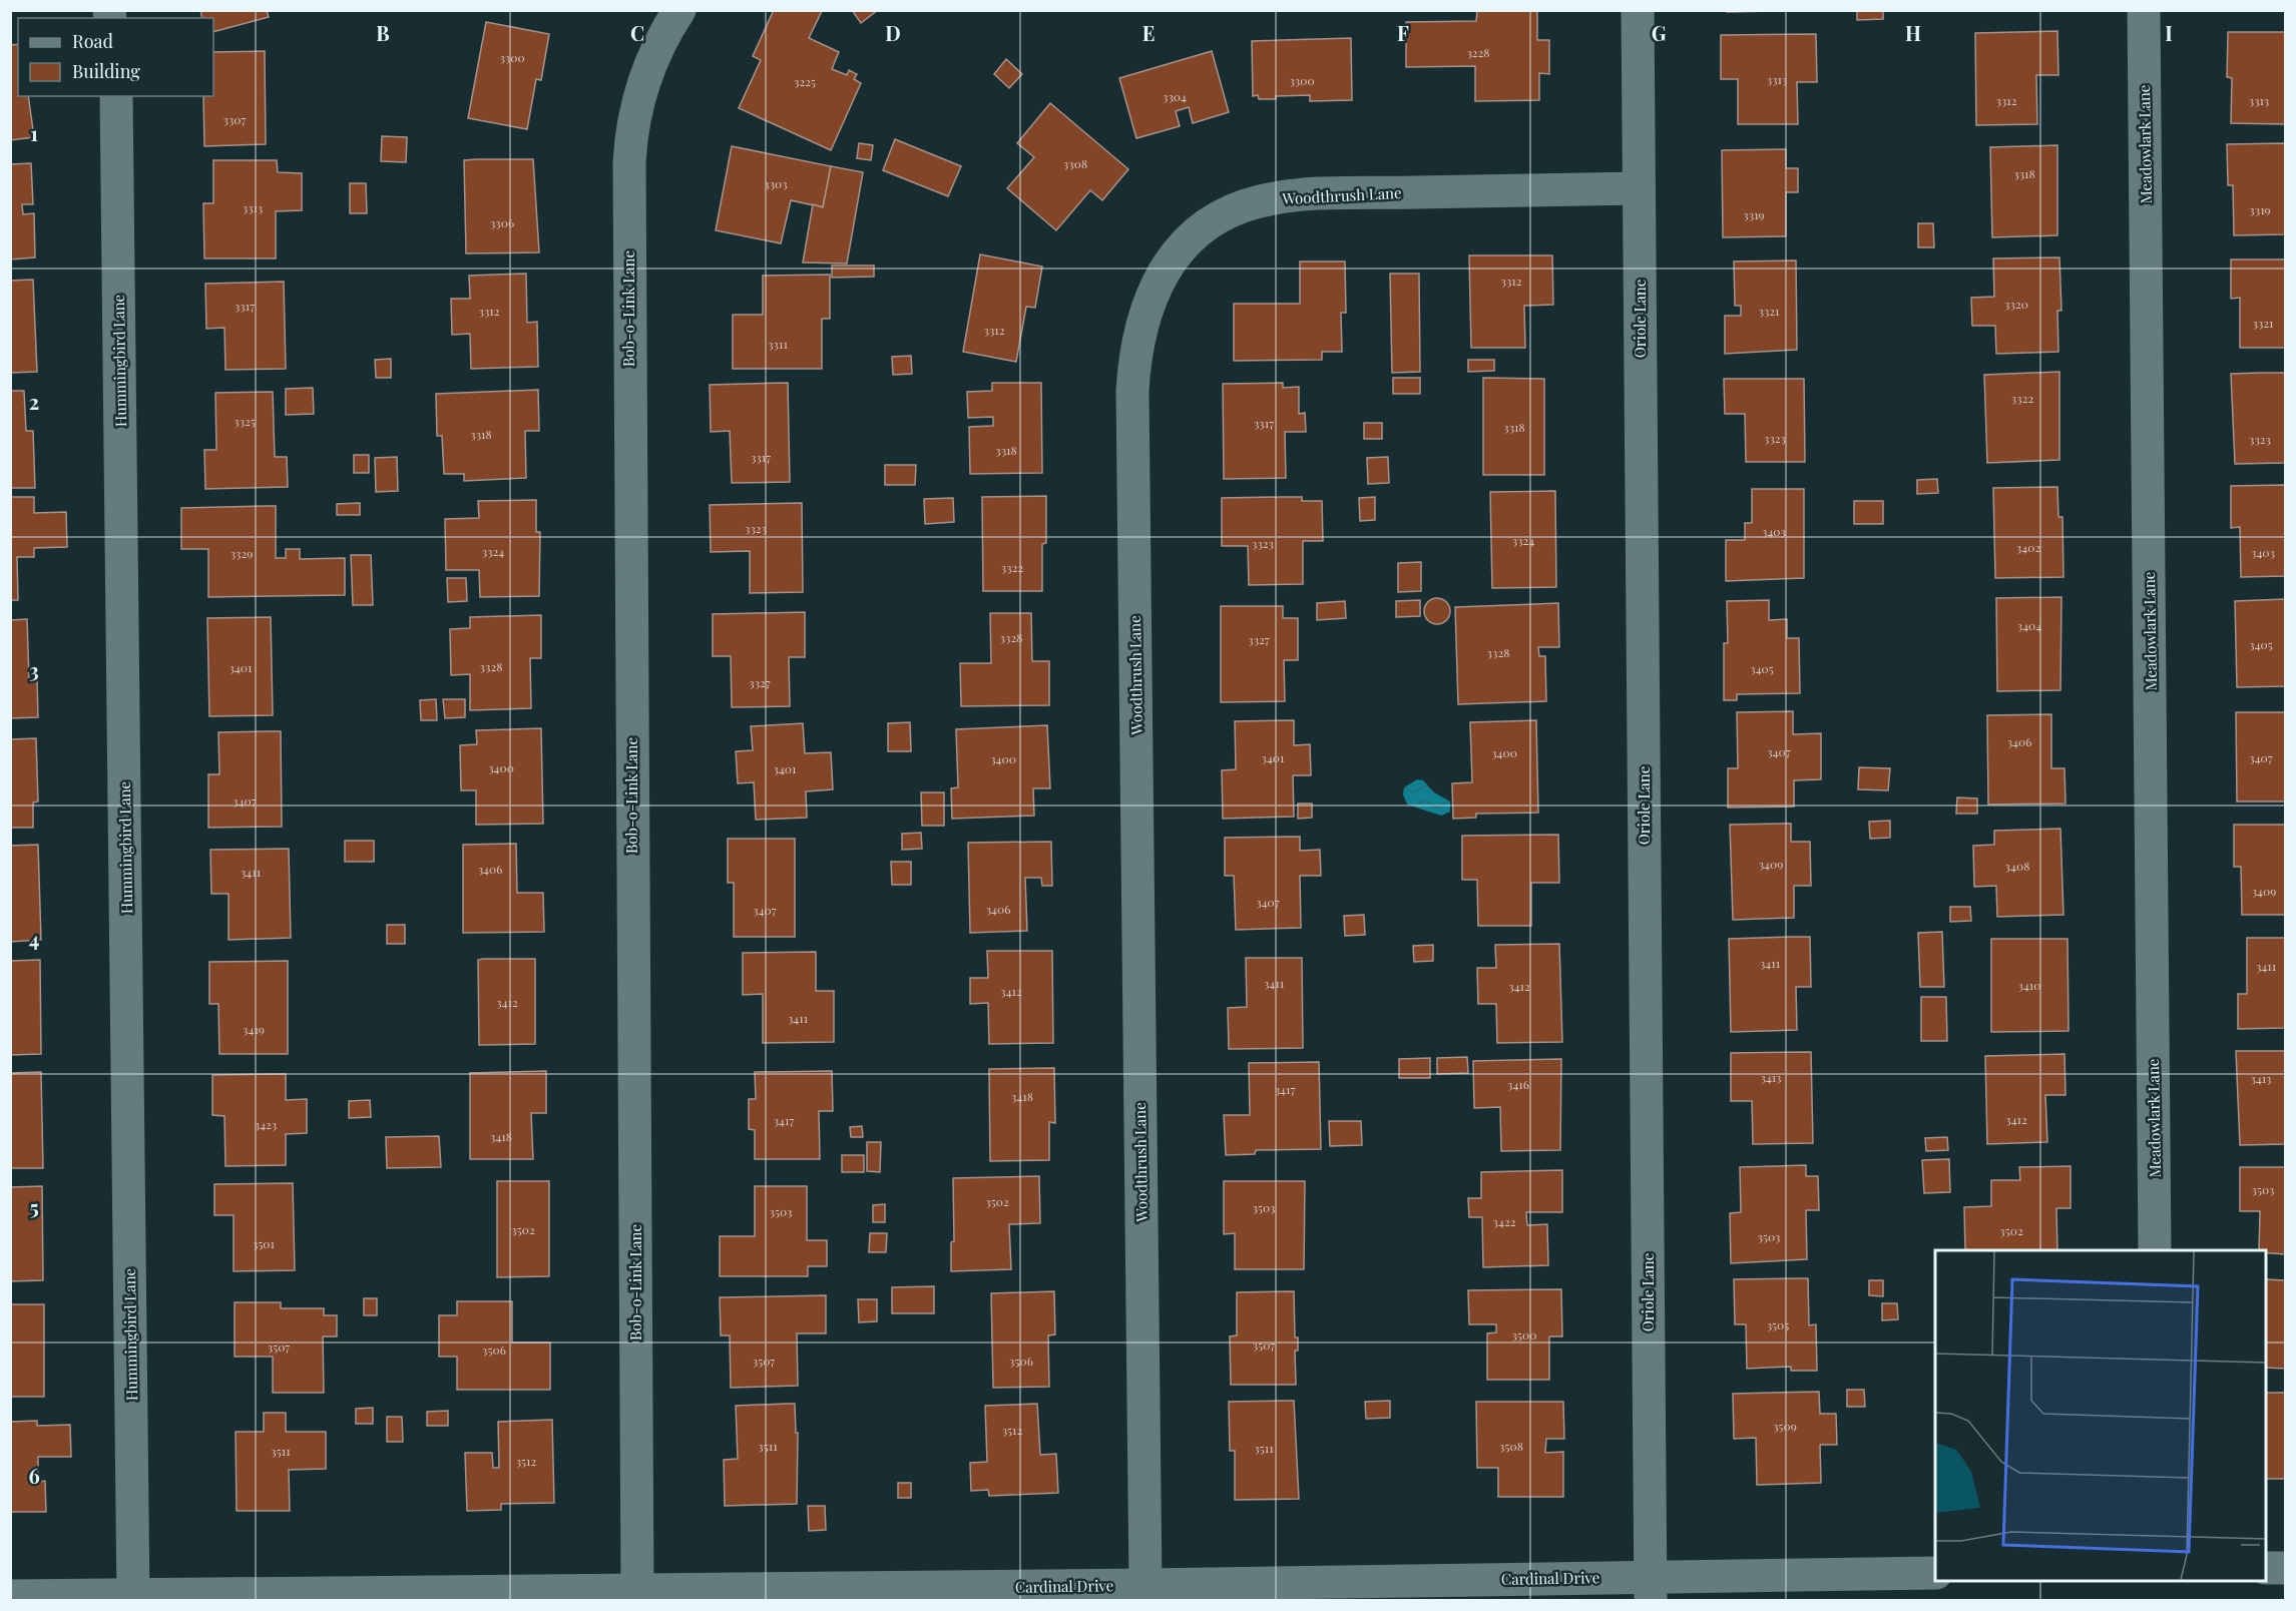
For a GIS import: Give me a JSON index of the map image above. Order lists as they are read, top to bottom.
{
  "streets": {
    "street": [
      "Meadowlark Lane",
      "Woodthrush Lane",
      "Bob-o-Link Lane",
      "Oriole Lane",
      "Hummingbird Lane",
      "Cardinal Drive"
    ]
  },
  "crossings": [
    ["Woodthrush Lane", "Oriole Lane"],
    ["Woodthrush Lane", "Cardinal Drive"],
    ["Bob-o-Link Lane", "Cardinal Drive"],
    ["Oriole Lane", "Cardinal Drive"],
    ["Hummingbird Lane", "Cardinal Drive"]
  ],
  "house_numbers": [
    "3228",
    "3300",
    "3313",
    "3300",
    "3225",
    "3304",
    "3312",
    "3313",
    "3307",
    "3308",
    "3318",
    "3303",
    "3313",
    "3319",
    "3319",
    "3306",
    "3312",
    "3320",
    "3317",
    "3312",
    "3321",
    "3321",
    "3312",
    "3311",
    "3322",
    "3325",
    "3317",
    "3318",
    "3318",
    "3323",
    "3323",
    "3318",
    "3317",
    "3323",
    "3403",
    "3324",
    "3323",
    "3402",
    "3324",
    "3403",
    "3329",
    "3322",
    "3404",
    "3328",
    "3327",
    "3405",
    "3328",
    "3328",
    "3401",
    "3405",
    "3327",
    "3406",
    "3407",
    "3400",
    "3401",
    "3407",
    "3400",
    "3400",
    "3401",
    "3407",
    "3409",
    "3408",
    "3406",
    "3411",
    "3409",
    "3407",
    "3406",
    "3407",
    "3411",
    "3411",
    "3411",
    "3410",
    "3412",
    "3412",
    "3412",
    "3411",
    "3419",
    "3413",
    "3413",
    "3416",
    "3417",
    "3418",
    "3412",
    "3417",
    "3423",
    "3418",
    "3503",
    "3502",
    "3503",
    "3503",
    "3422",
    "3502",
    "3502",
    "3503",
    "3501",
    "3505",
    "3500",
    "3507",
    "3507",
    "3506",
    "3507",
    "3506",
    "3509",
    "3512",
    "3511",
    "3508",
    "3511",
    "3511",
    "3512"
  ],
  "legend": ["Road", "Building"],
  "grid": {
    "columns": [
      "B",
      "C",
      "D",
      "E",
      "F",
      "G",
      "H",
      "I"
    ],
    "rows": [
      "1",
      "2",
      "3",
      "4",
      "5",
      "6"
    ]
  }
}
